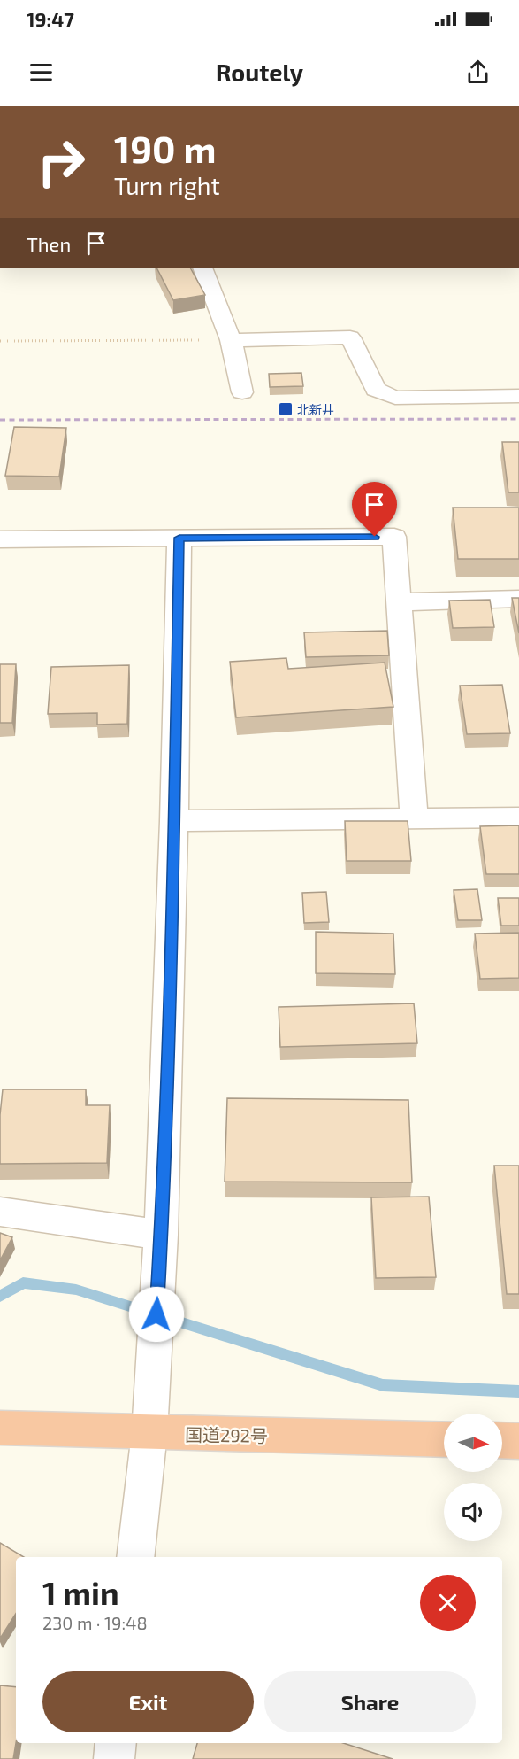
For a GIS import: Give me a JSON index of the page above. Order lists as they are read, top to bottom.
{
  "streets": {
    "highway": ["国道292号"]
  },
  "places": {
    "transit": ["北新井"]
  },
  "north": "right",
  "page": {
    "status": "19:47",
    "header": "Routely",
    "turn": ["190 m", "Turn right"],
    "then": "Then",
    "heading": ["1 min", "230 m · 19:48"],
    "buttons": ["Exit", "Share"]
  }
}
